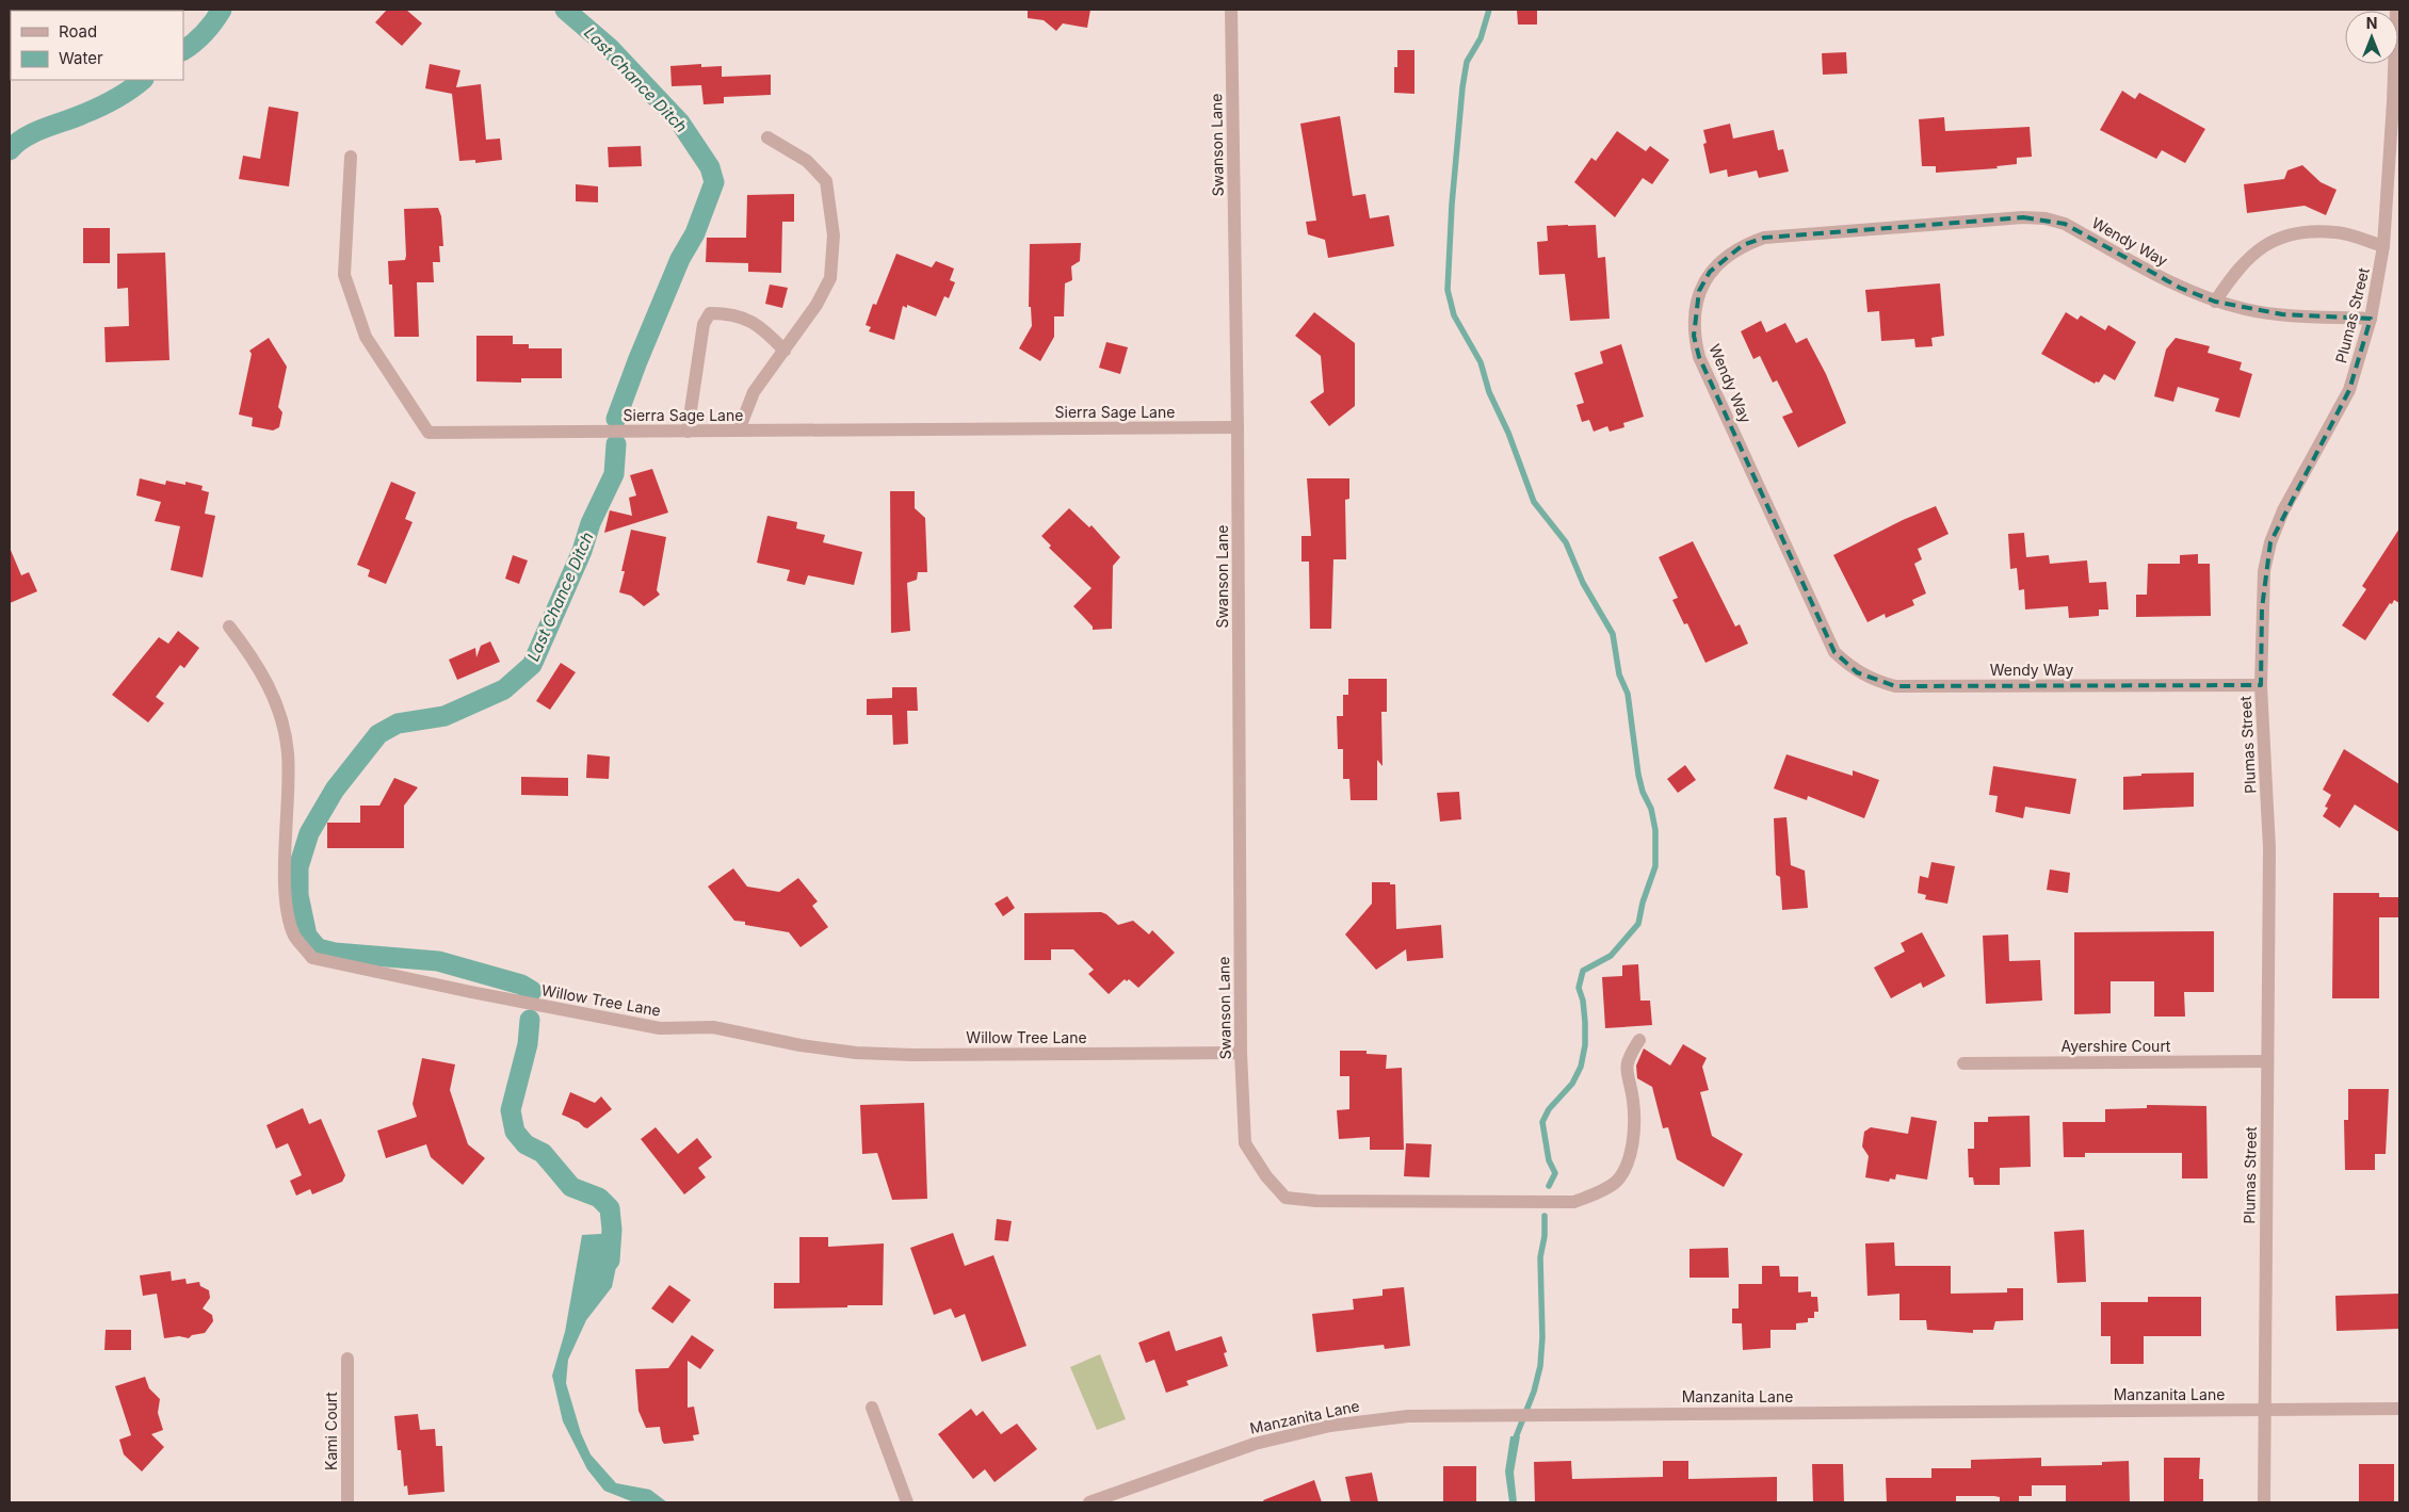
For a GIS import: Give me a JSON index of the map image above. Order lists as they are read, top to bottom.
{
  "streets": {
    "street": [
      "Swanson Lane",
      "Wendy Way",
      "Plumas Street",
      "Sierra Sage Lane",
      "Willow Tree Lane",
      "Ayershire Court",
      "Manzanita Lane",
      "Kami Court"
    ]
  },
  "crossings": [
    ["Swanson Lane", "Sierra Sage Lane"],
    ["Swanson Lane", "Willow Tree Lane"],
    ["Wendy Way", "Plumas Street"],
    ["Plumas Street", "Ayershire Court"],
    ["Plumas Street", "Manzanita Lane"]
  ],
  "water": ["Last Chance Ditch"],
  "legend": ["Road", "Water"],
  "north": "top"
}
